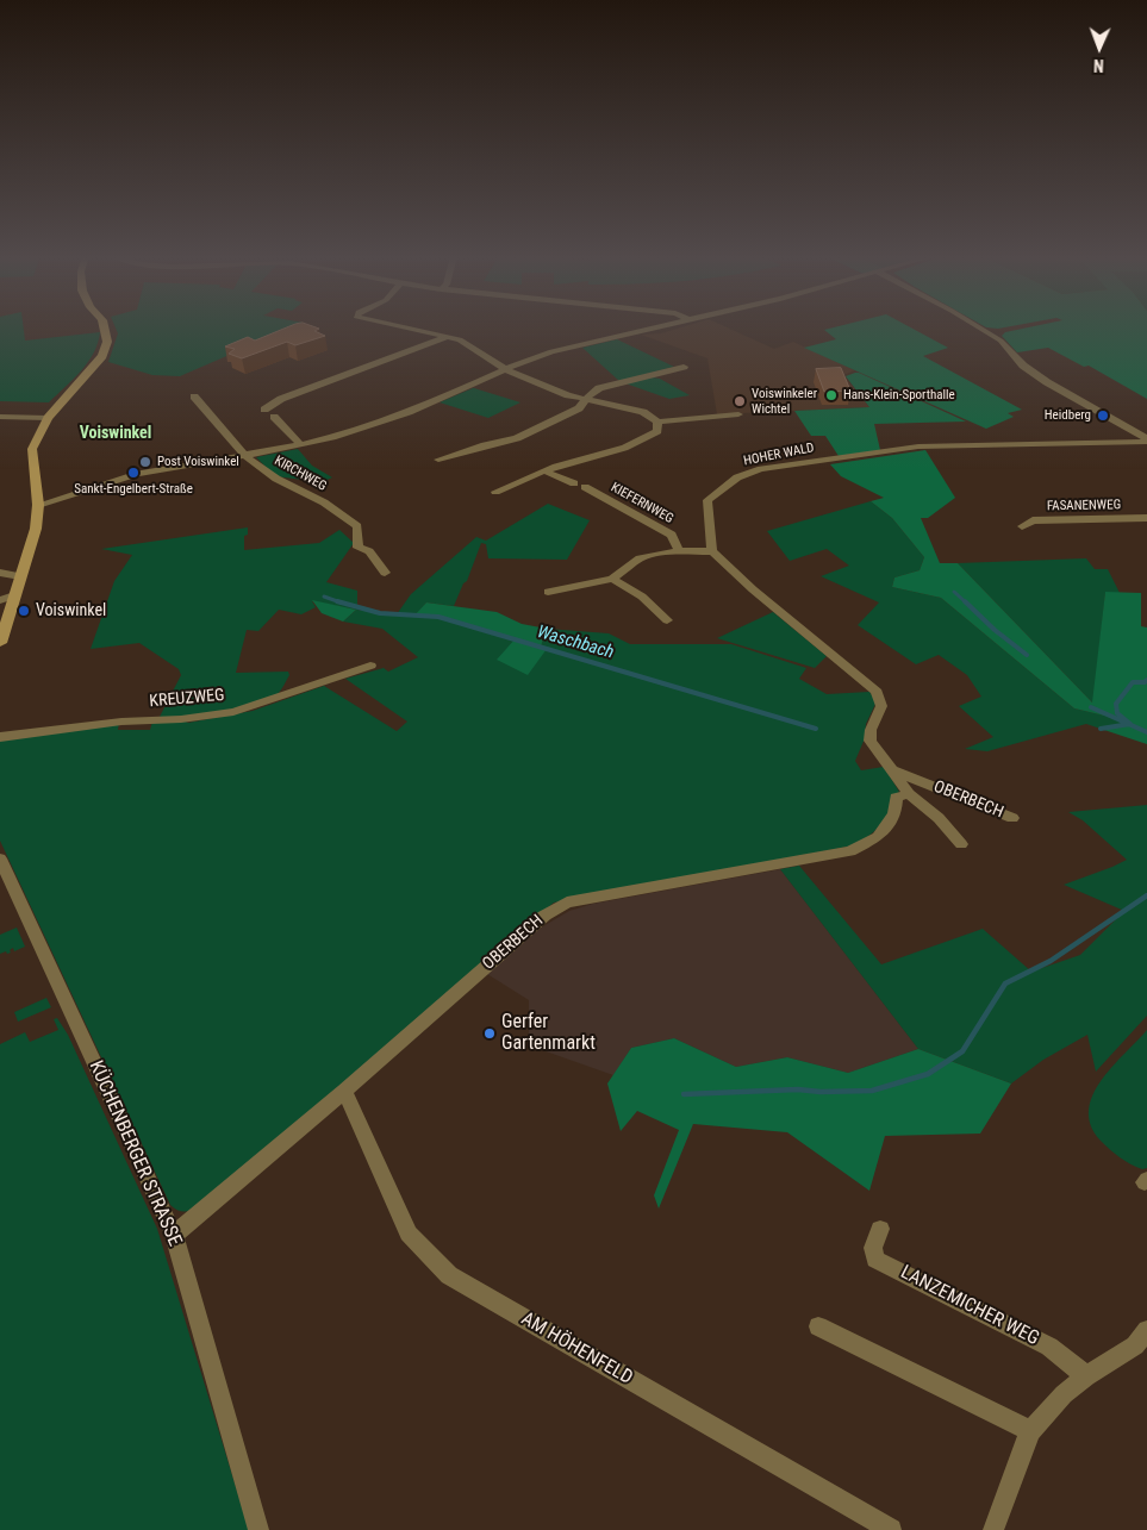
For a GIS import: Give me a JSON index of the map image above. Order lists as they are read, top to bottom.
{
  "streets": {
    "street": [
      "HOHER WALD",
      "KIRCHWEG",
      "KIEFERNWEG",
      "FASANENWEG",
      "KREUZWEG",
      "OBERBECH",
      "KÜCHENBERGER STRASSE",
      "LANZEMICHER WEG",
      "AM HÖHENFELD"
    ]
  },
  "crossings": [
    ["HOHER WALD", "OBERBECH"],
    ["OBERBECH", "KÜCHENBERGER STRASSE"],
    ["OBERBECH", "AM HÖHENFELD"]
  ],
  "districts": ["Voiswinkel"],
  "water": ["Waschbach"],
  "places": [
    "Hans-Klein-Sporthalle",
    "Voiswinkeler Wichtel",
    "Heidberg",
    "Post Voiswinkel",
    "Sankt-Engelbert-Straße",
    "Voiswinkel",
    "Gerfer Gartenmarkt"
  ],
  "north": "bottom"
}
